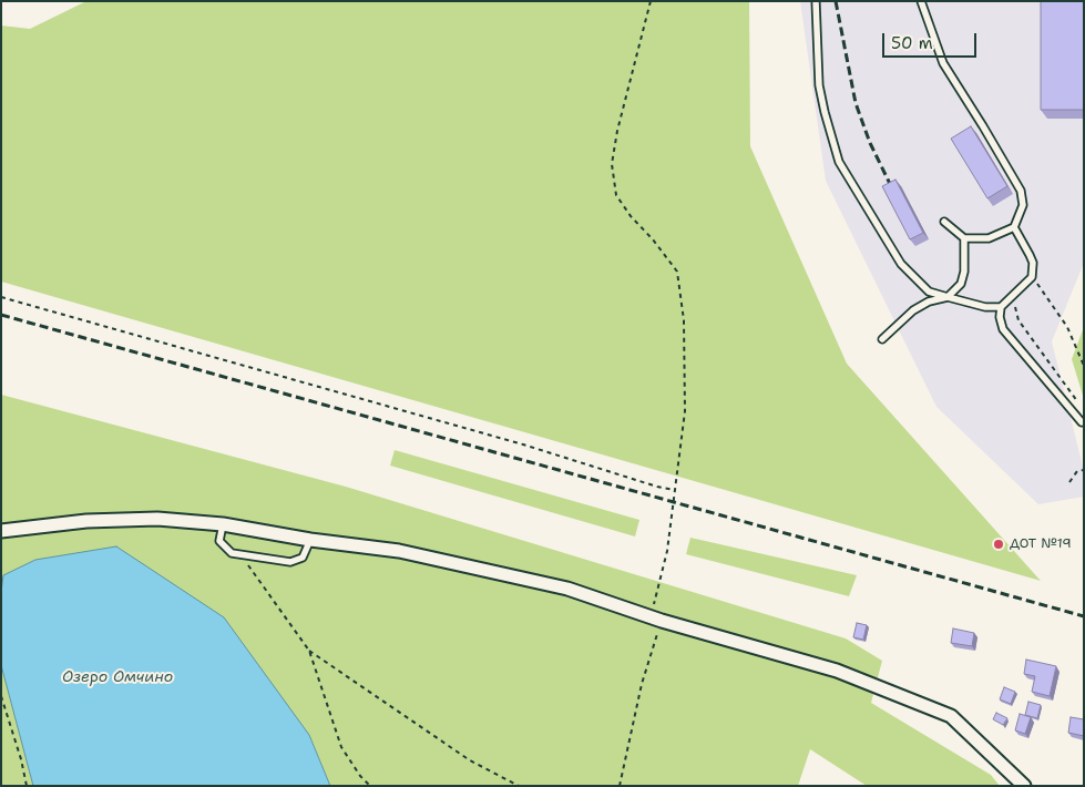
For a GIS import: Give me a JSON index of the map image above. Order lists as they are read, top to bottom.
{
  "water": ["Озеро Омчино"],
  "places": ["ДОТ №19"],
  "scale_bar": "50 m"
}
